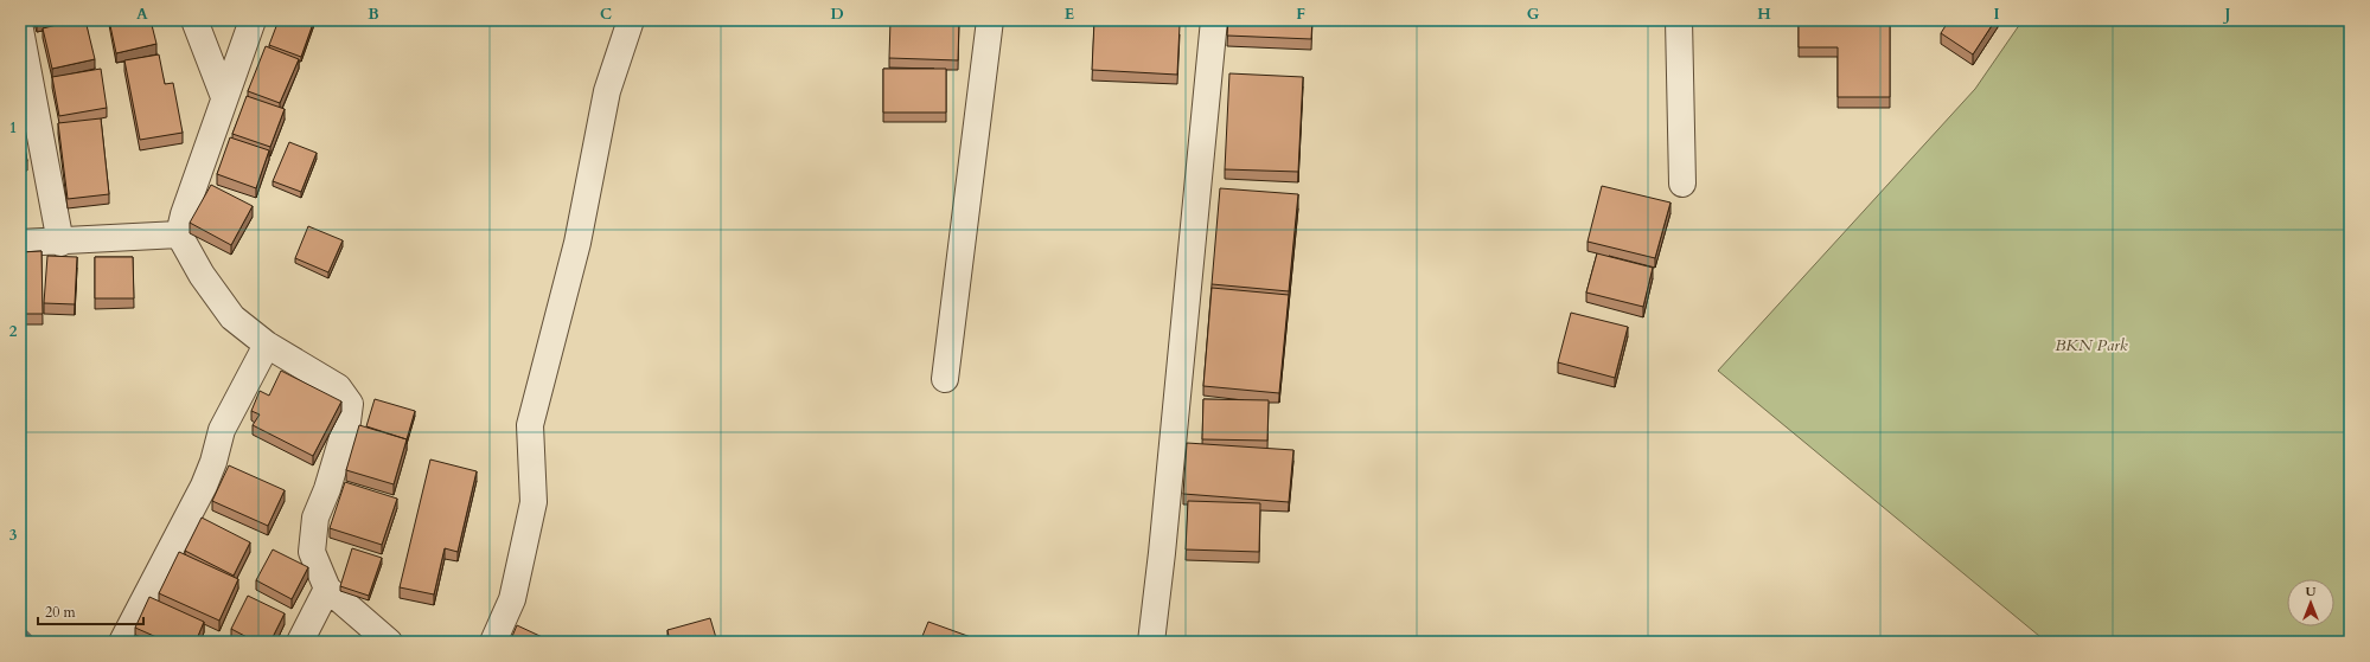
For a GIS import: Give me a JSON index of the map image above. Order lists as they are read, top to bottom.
{
  "parks": ["BKN Park"],
  "scale_bar": "20 m",
  "north": "top",
  "grid": {
    "columns": [
      "A",
      "B",
      "C",
      "D",
      "E",
      "F",
      "G",
      "H",
      "I",
      "J"
    ],
    "rows": ["1", "2", "3"]
  }
}
